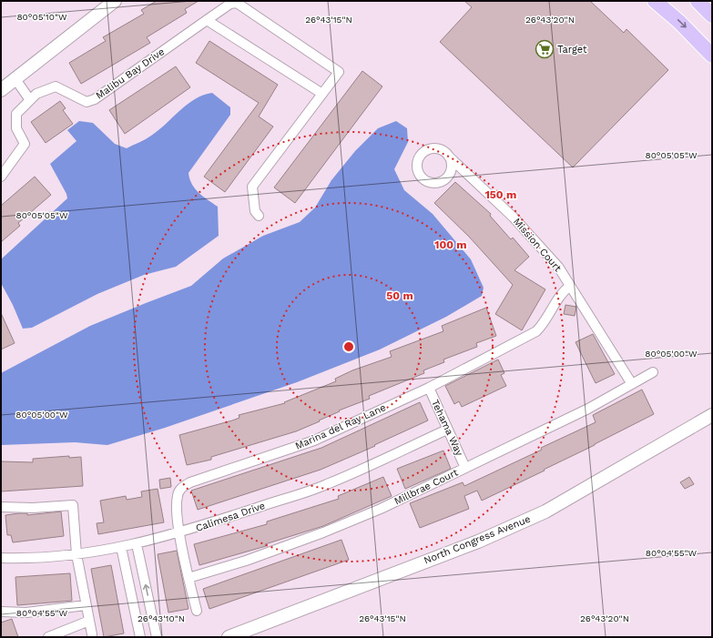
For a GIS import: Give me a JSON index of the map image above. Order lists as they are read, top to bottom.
{
  "streets": {
    "street": [
      "Malibu Bay Drive",
      "Mission Court",
      "Marina del Ray Lane",
      "Tehama Way",
      "Millbrae Court",
      "Calimesa Drive",
      "North Congress Avenue"
    ]
  },
  "crossings": [
    ["Mission Court", "Marina del Ray Lane"],
    ["Mission Court", "Millbrae Court"],
    ["Marina del Ray Lane", "Tehama Way"],
    ["Marina del Ray Lane", "Millbrae Court"],
    ["Marina del Ray Lane", "Calimesa Drive"],
    ["Tehama Way", "Millbrae Court"],
    ["Tehama Way", "Calimesa Drive"]
  ],
  "places": {
    "supermarket": ["Target"]
  },
  "coordinates": [
    "80°05'10\"W",
    "26°43'15\"N",
    "26°43'20\"N",
    "80°05'05\"W",
    "80°05'00\"W",
    "80°04'55\"W",
    "26°43'10\"N"
  ],
  "rings": ["150 m", "100 m", "50 m"]
}
